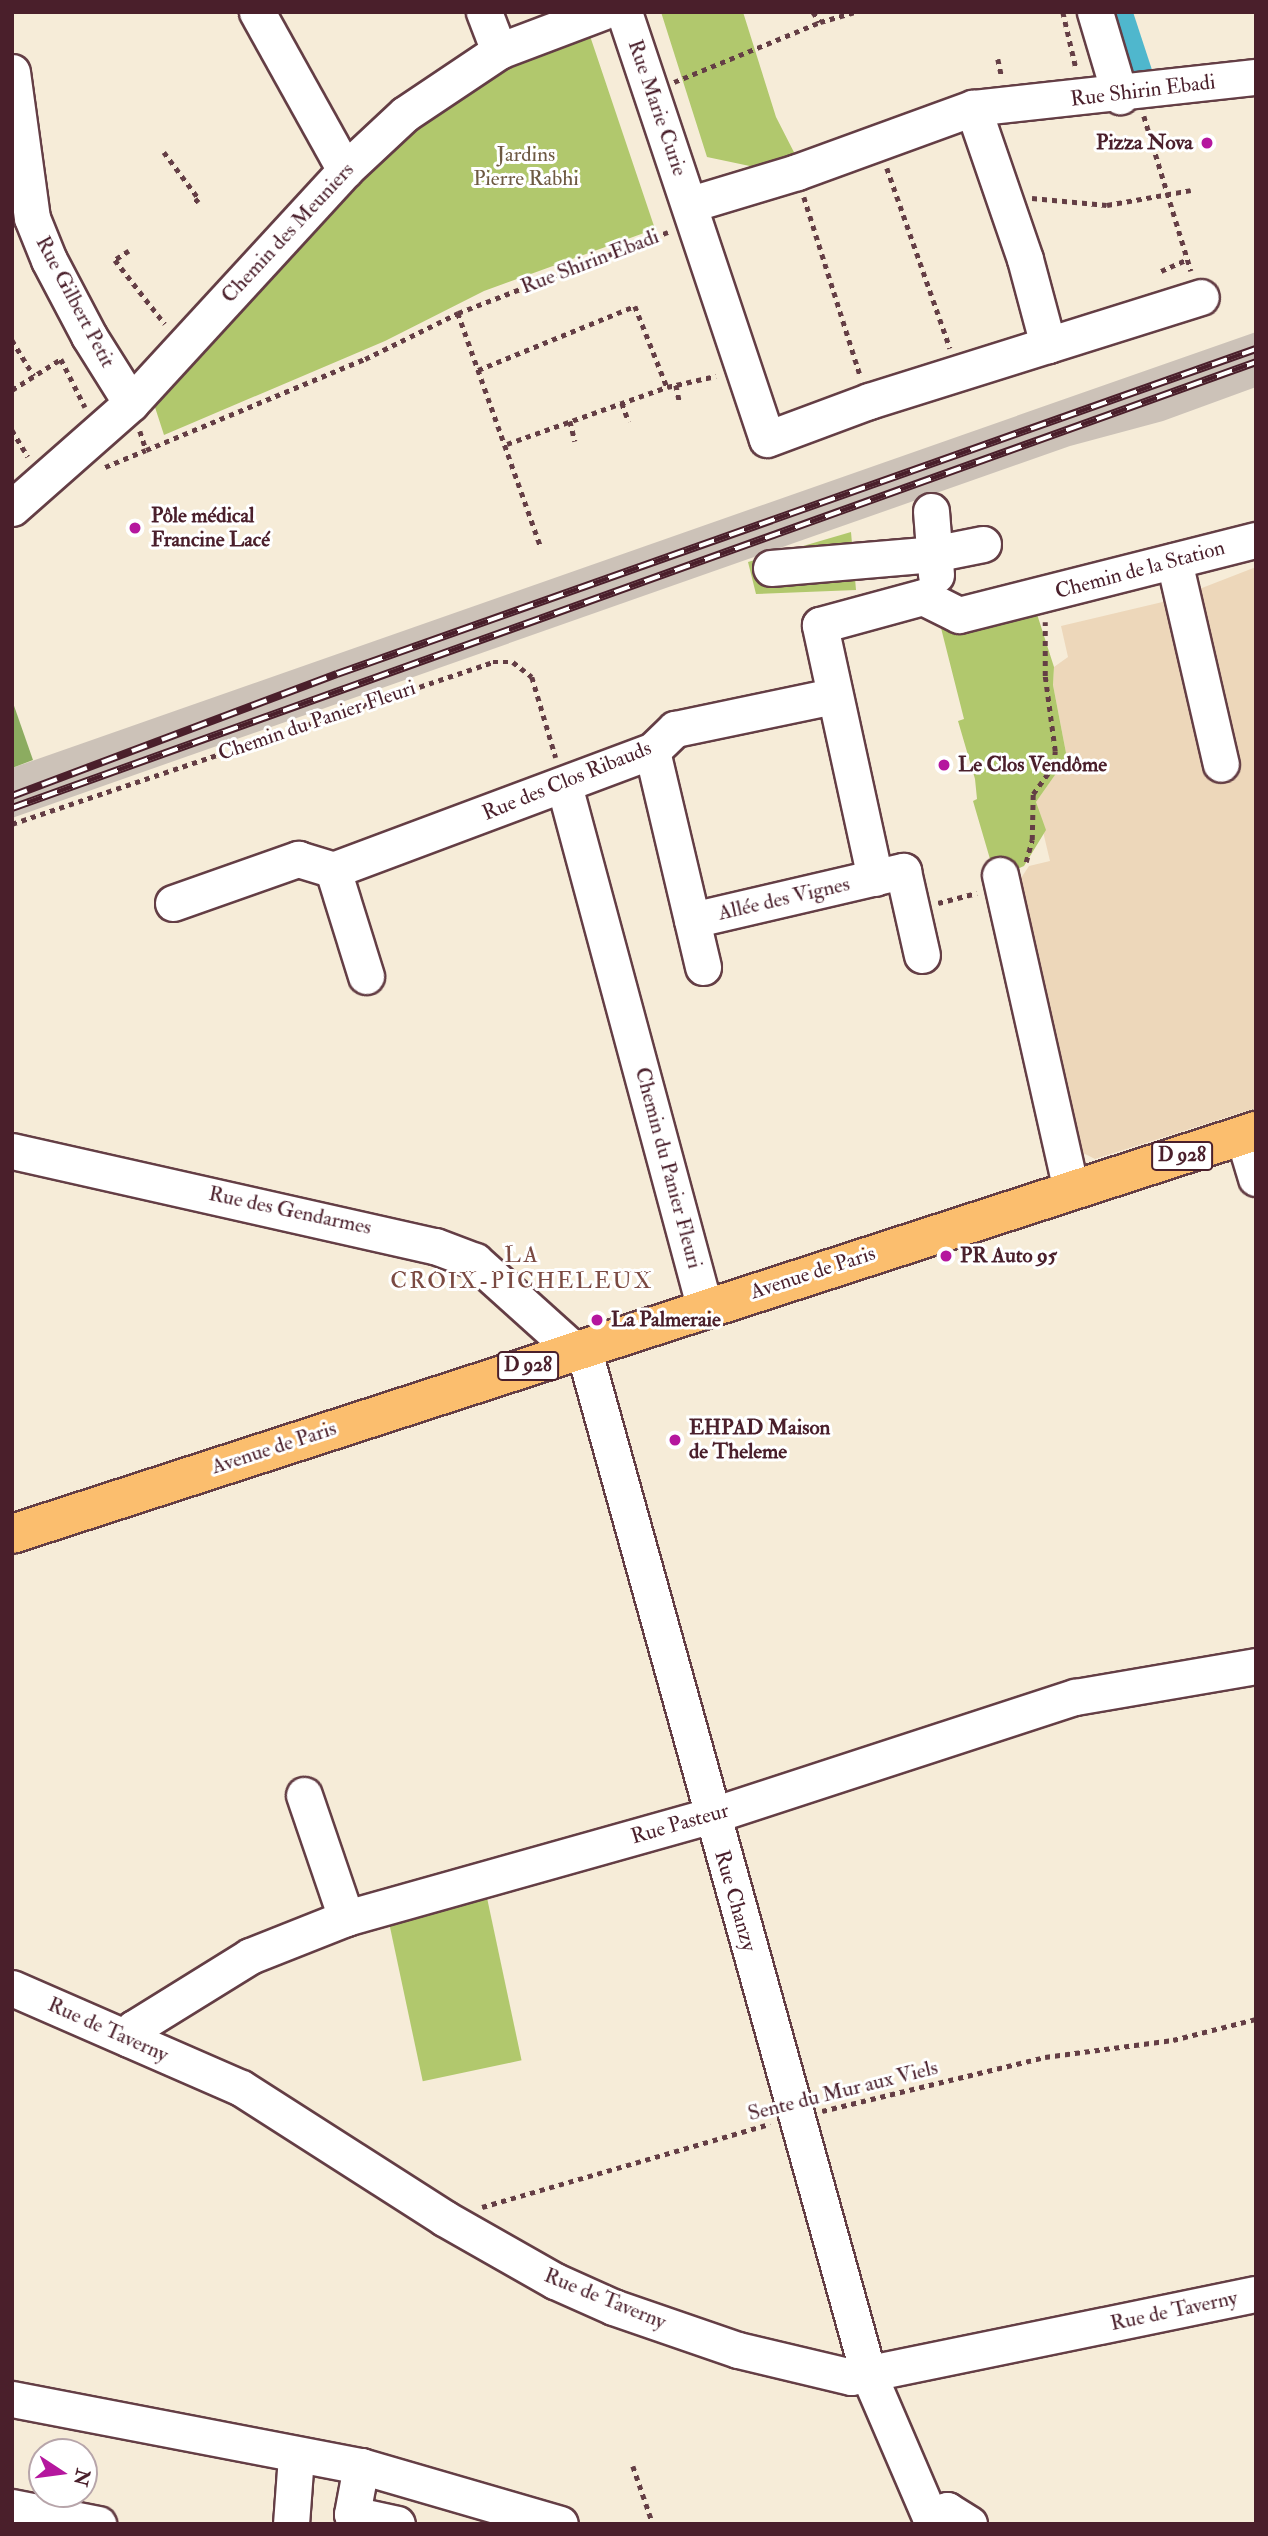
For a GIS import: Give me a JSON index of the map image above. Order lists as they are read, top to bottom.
{
  "streets": {
    "main road": ["D 928", "Avenue de Paris"],
    "street": [
      "Rue Shirin Ebadi",
      "Rue Marie Curie",
      "Chemin des Meuniers",
      "Rue Gilbert Petit",
      "Chemin de la Station",
      "Chemin du Panier Fleuri",
      "Rue des Clos Ribauds",
      "Allée des Vignes",
      "Rue des Gendarmes",
      "Rue Pasteur",
      "Rue Chanzy",
      "Rue de Taverny"
    ],
    "path": ["Sente du Mur aux Viels"]
  },
  "crossings": [
    ["Rue Shirin Ebadi", "Rue Marie Curie"],
    ["Rue Shirin Ebadi", "Chemin des Meuniers"],
    ["Rue Shirin Ebadi", "Rue Gilbert Petit"],
    ["Chemin des Meuniers", "Rue Gilbert Petit"],
    ["Chemin du Panier Fleuri", "Rue des Clos Ribauds"],
    ["Chemin du Panier Fleuri", "Avenue de Paris"],
    ["Rue des Clos Ribauds", "Allée des Vignes"],
    ["Rue des Gendarmes", "Avenue de Paris"],
    ["Rue des Gendarmes", "Rue Chanzy"],
    ["Avenue de Paris", "Rue Chanzy"],
    ["Rue Pasteur", "Rue Chanzy"],
    ["Rue Pasteur", "Rue de Taverny"],
    ["Rue Chanzy", "Rue de Taverny"],
    ["Rue Chanzy", "Sente du Mur aux Viels"],
    ["Rue de Taverny", "Sente du Mur aux Viels"]
  ],
  "districts": ["LA CROIX-PICHELEUX"],
  "parks": ["Jardins Pierre Rabhi"],
  "places": [
    "Pizza Nova",
    "Pôle médical Francine Lacé",
    "Le Clos Vendôme",
    "PR Auto 95",
    "La Palmeraie",
    "EHPAD Maison de Theleme"
  ],
  "north": "right"
}
